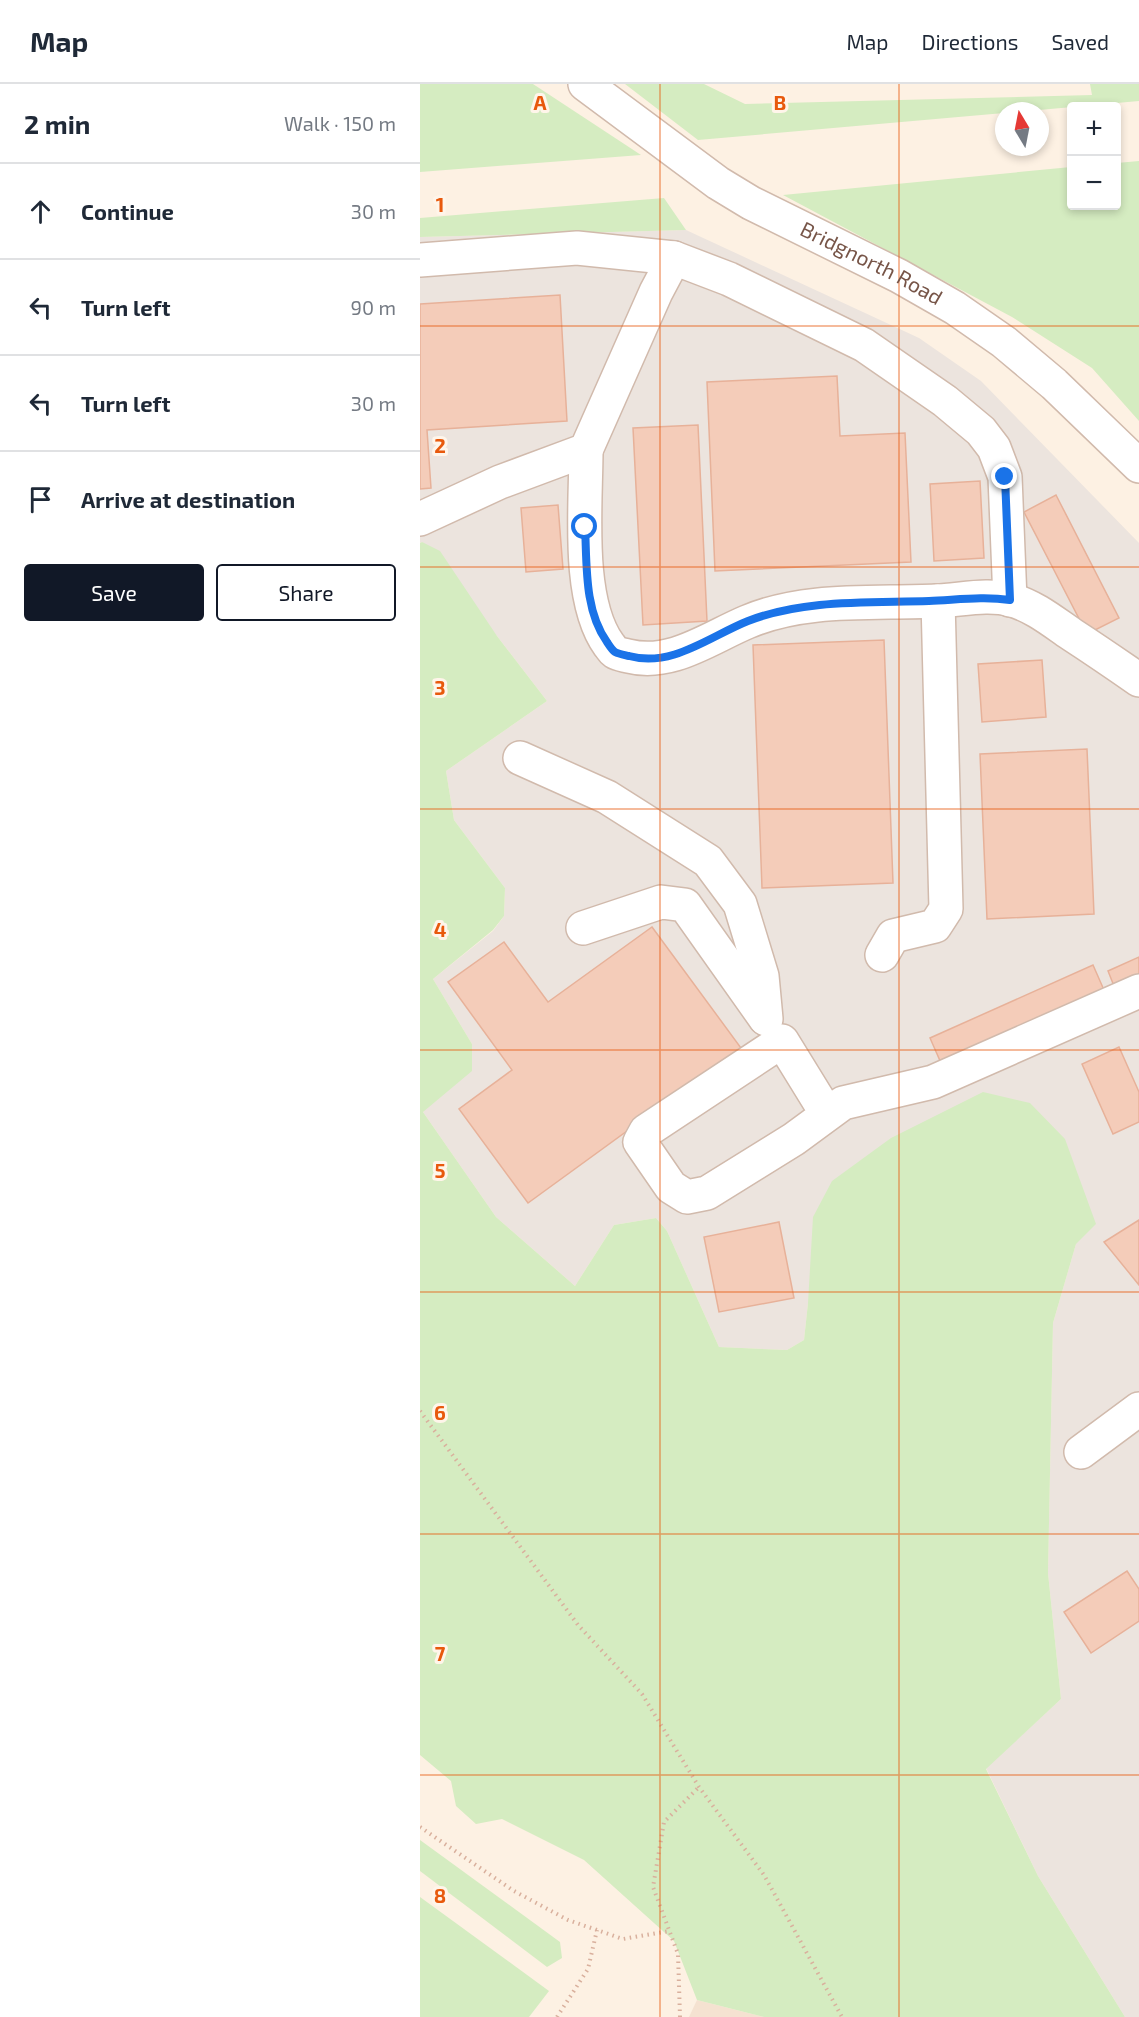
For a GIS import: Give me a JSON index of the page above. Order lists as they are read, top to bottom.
{
  "streets": {
    "street": ["Bridgnorth Road"]
  },
  "north": "top",
  "page": {
    "header": "Map",
    "nav": ["Map", "Directions", "Saved"],
    "heading": ["2 min", "Walk · 150 m"],
    "map_buttons": ["+", "−"],
    "list": [
      ["Continue", "30 m"],
      ["Turn left", "90 m"],
      ["Turn left", "30 m"],
      "Arrive at destination"
    ],
    "buttons": ["Save", "Share"]
  },
  "grid": {
    "columns": ["A", "B"],
    "rows": [
      "1",
      "2",
      "3",
      "4",
      "5",
      "6",
      "7",
      "8"
    ]
  }
}
